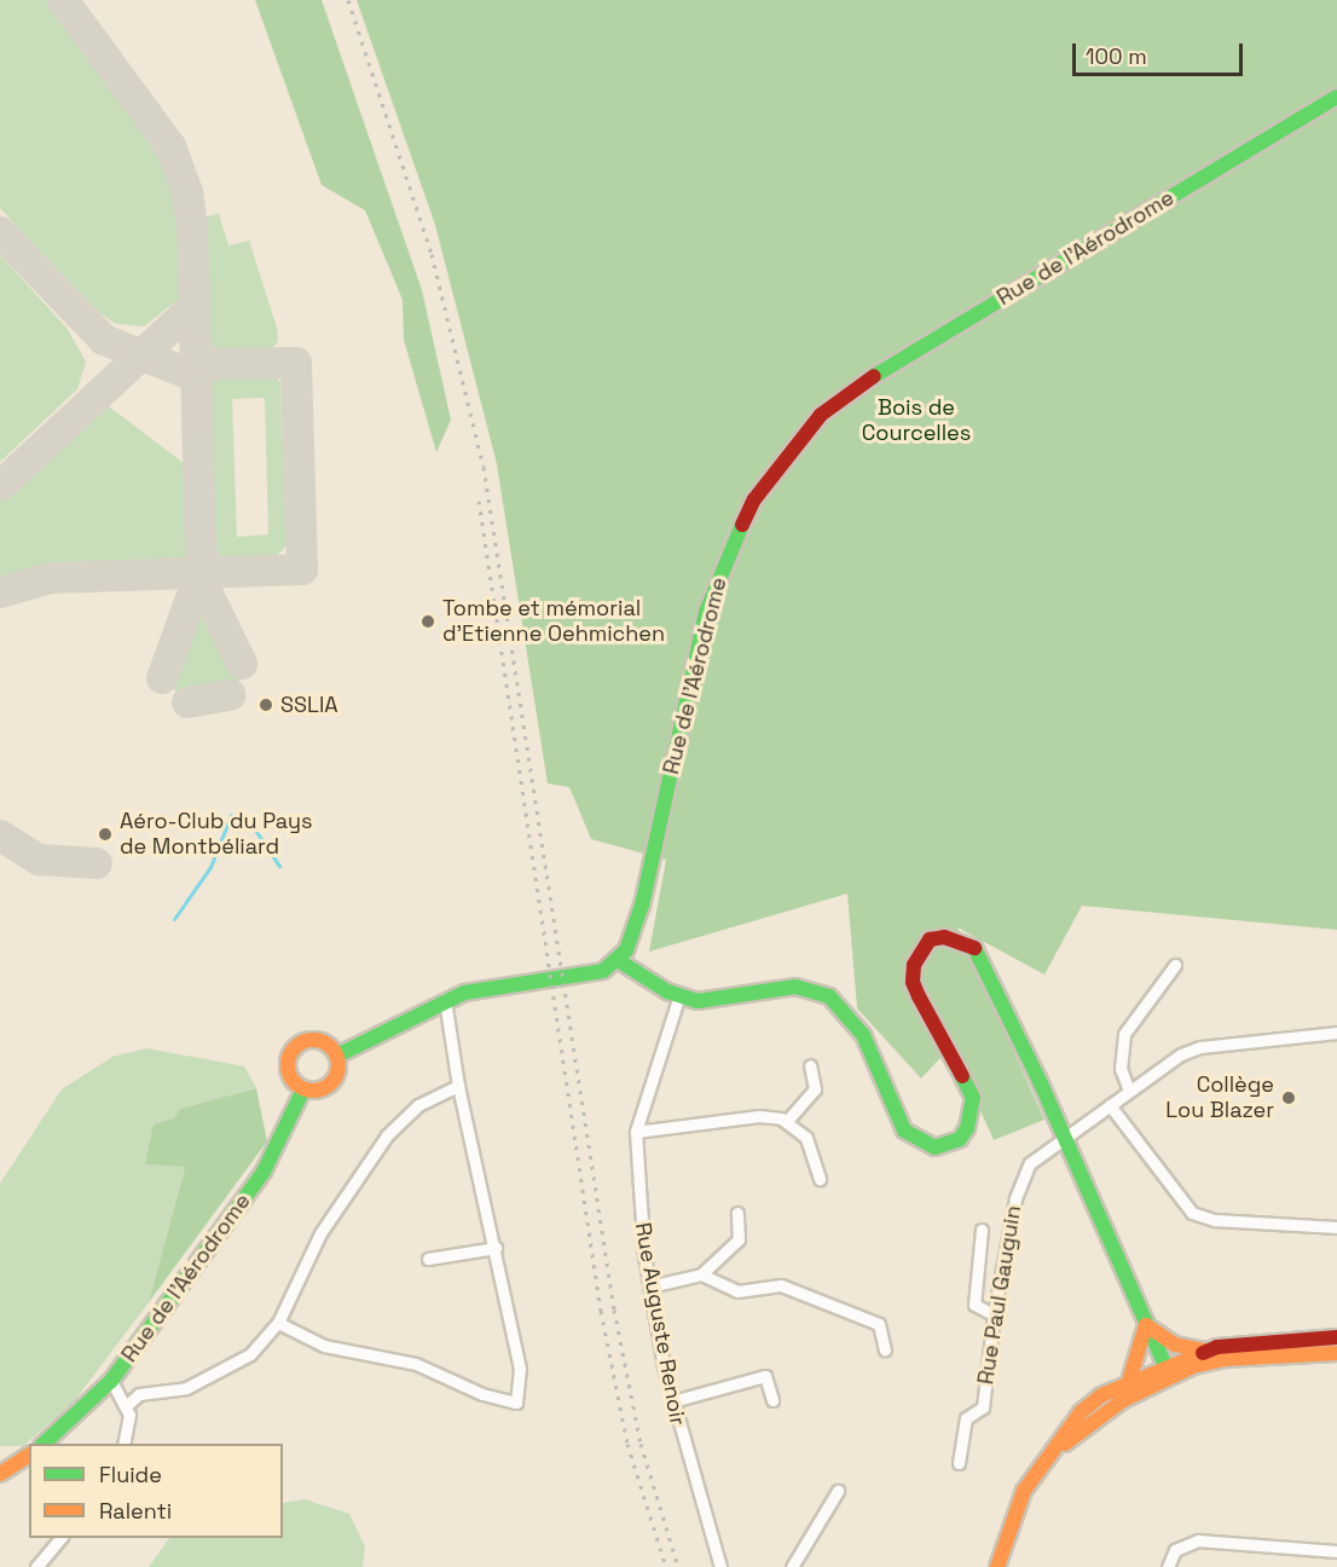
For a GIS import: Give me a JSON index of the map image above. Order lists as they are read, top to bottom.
{
  "streets": {
    "street": ["Rue de l'Aérodrome", "Rue Paul Gauguin", "Rue Auguste Renoir"]
  },
  "parks": ["Bois de Courcelles"],
  "places": [
    "Tombe et mémorial d'Etienne Oehmichen",
    "SSLIA",
    "Aéro-Club du Pays de Montbéliard",
    "Collège Lou Blazer"
  ],
  "legend": ["Fluide", "Ralenti"],
  "scale_bar": "100 m"
}
